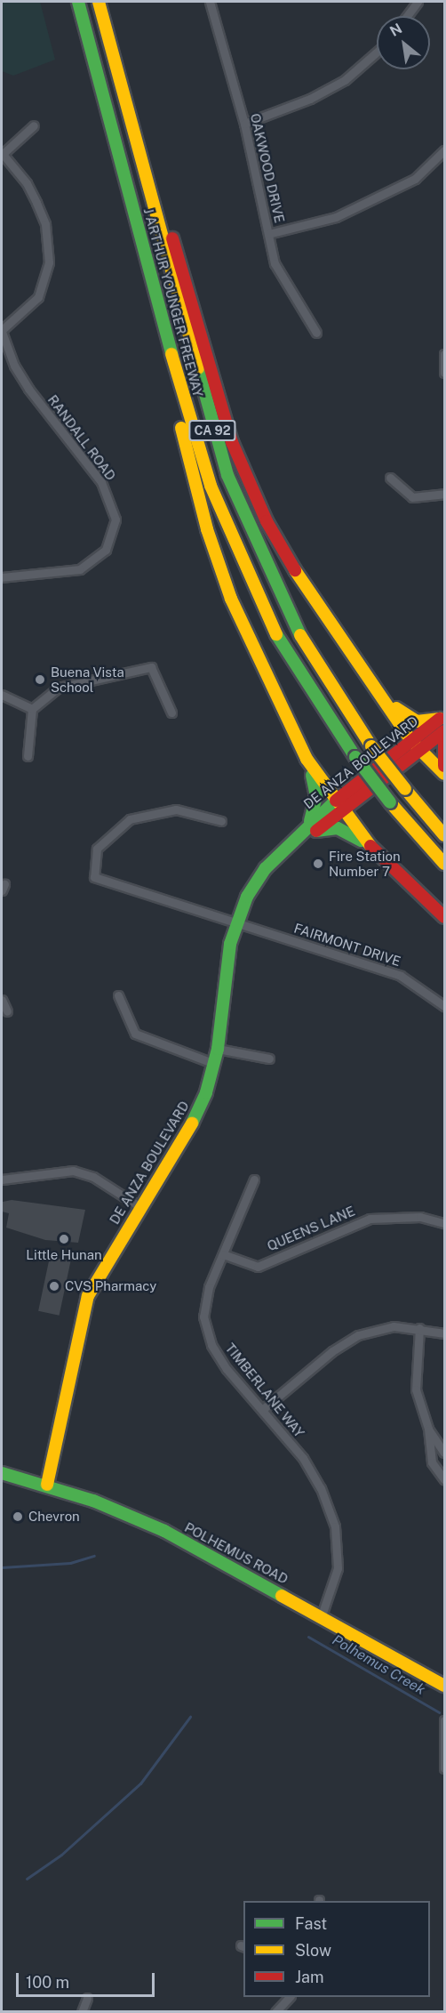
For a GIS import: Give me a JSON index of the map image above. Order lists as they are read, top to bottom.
{
  "streets": {
    "main road": [
      "J ARTHUR YOUNGER FREEWAY",
      "CA 92",
      "DE ANZA BOULEVARD",
      "POLHEMUS ROAD"
    ],
    "street": [
      "OAKWOOD DRIVE",
      "RANDALL ROAD",
      "FAIRMONT DRIVE",
      "QUEENS LANE",
      "TIMBERLANE WAY"
    ]
  },
  "crossings": [
    ["DE ANZA BOULEVARD", "FAIRMONT DRIVE"],
    ["DE ANZA BOULEVARD", "POLHEMUS ROAD"],
    ["QUEENS LANE", "TIMBERLANE WAY"],
    ["TIMBERLANE WAY", "POLHEMUS ROAD"]
  ],
  "water": ["Polhemus Creek"],
  "places": [
    "Buena Vista School",
    "Fire Station Number 7",
    "Little Hunan",
    "CVS Pharmacy",
    "Chevron"
  ],
  "legend": ["Fast", "Slow", "Jam"],
  "scale_bar": "100 m",
  "north": "top left"
}
